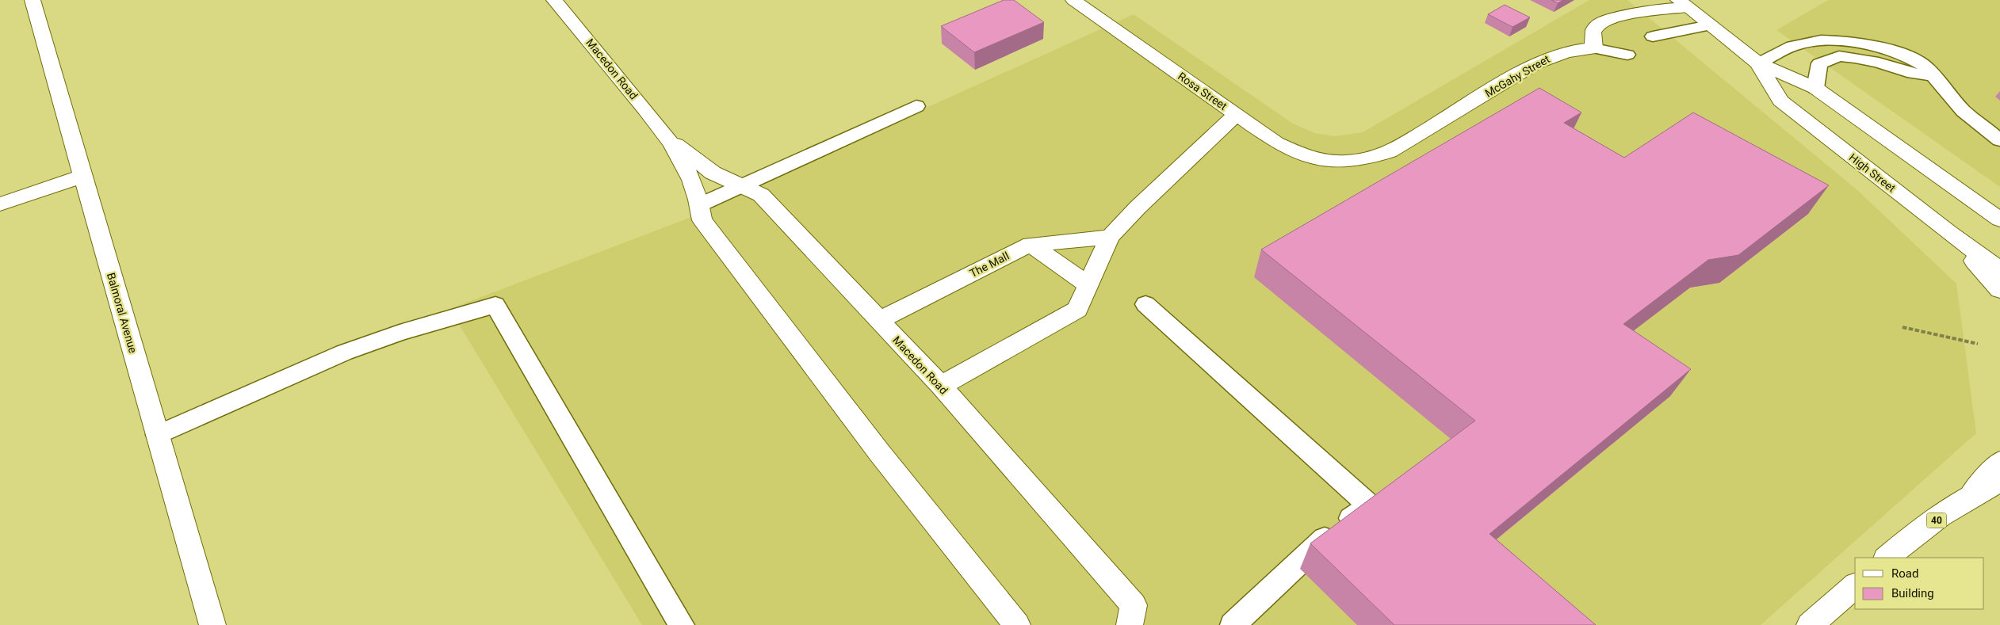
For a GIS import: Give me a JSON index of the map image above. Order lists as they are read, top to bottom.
{
  "streets": {
    "street": [
      "Macedon Road",
      "McGahy Street",
      "Rosa Street",
      "High Street",
      "The Mall",
      "Balmoral Avenue",
      "40"
    ]
  },
  "crossings": [
    ["Macedon Road", "The Mall"],
    ["McGahy Street", "Rosa Street"]
  ],
  "legend": ["Road", "Building"]
}
